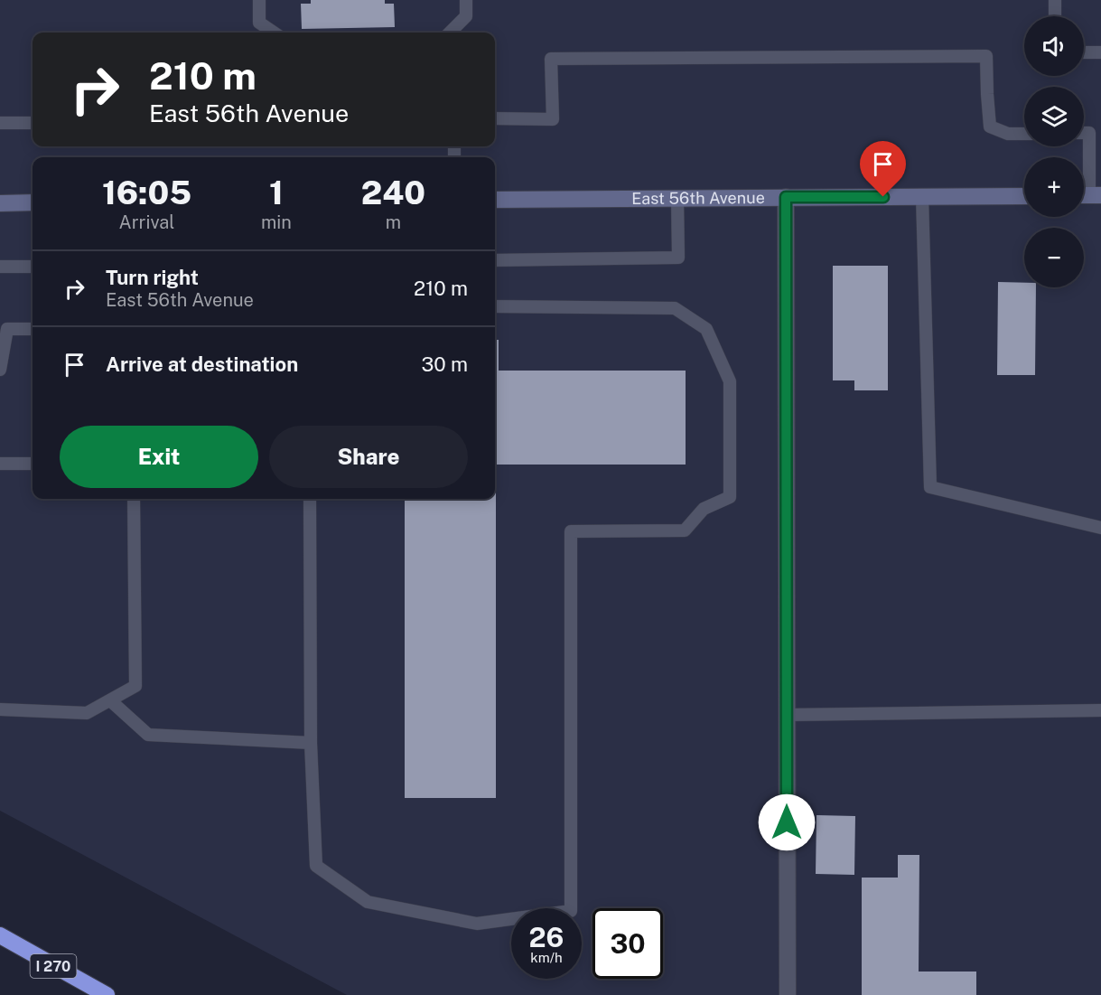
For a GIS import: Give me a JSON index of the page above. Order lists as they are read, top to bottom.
{
  "streets": {
    "highway": ["I 270"],
    "main road": ["East 56th Avenue"]
  },
  "page": {
    "map_buttons": ["+", "−"],
    "turn": ["210 m", "East 56th Avenue"],
    "eta": [
      "16:05",
      "Arrival",
      "1",
      "min",
      "240",
      "m"
    ],
    "list": [
      {
        "name": "Turn right",
        "note": "East 56th Avenue",
        "value": "210 m"
      },
      {
        "name": "Arrive at destination",
        "value": "30 m"
      }
    ],
    "buttons": ["Exit", "Share"],
    "speed": "26 km/h",
    "limit": "30"
  }
}
